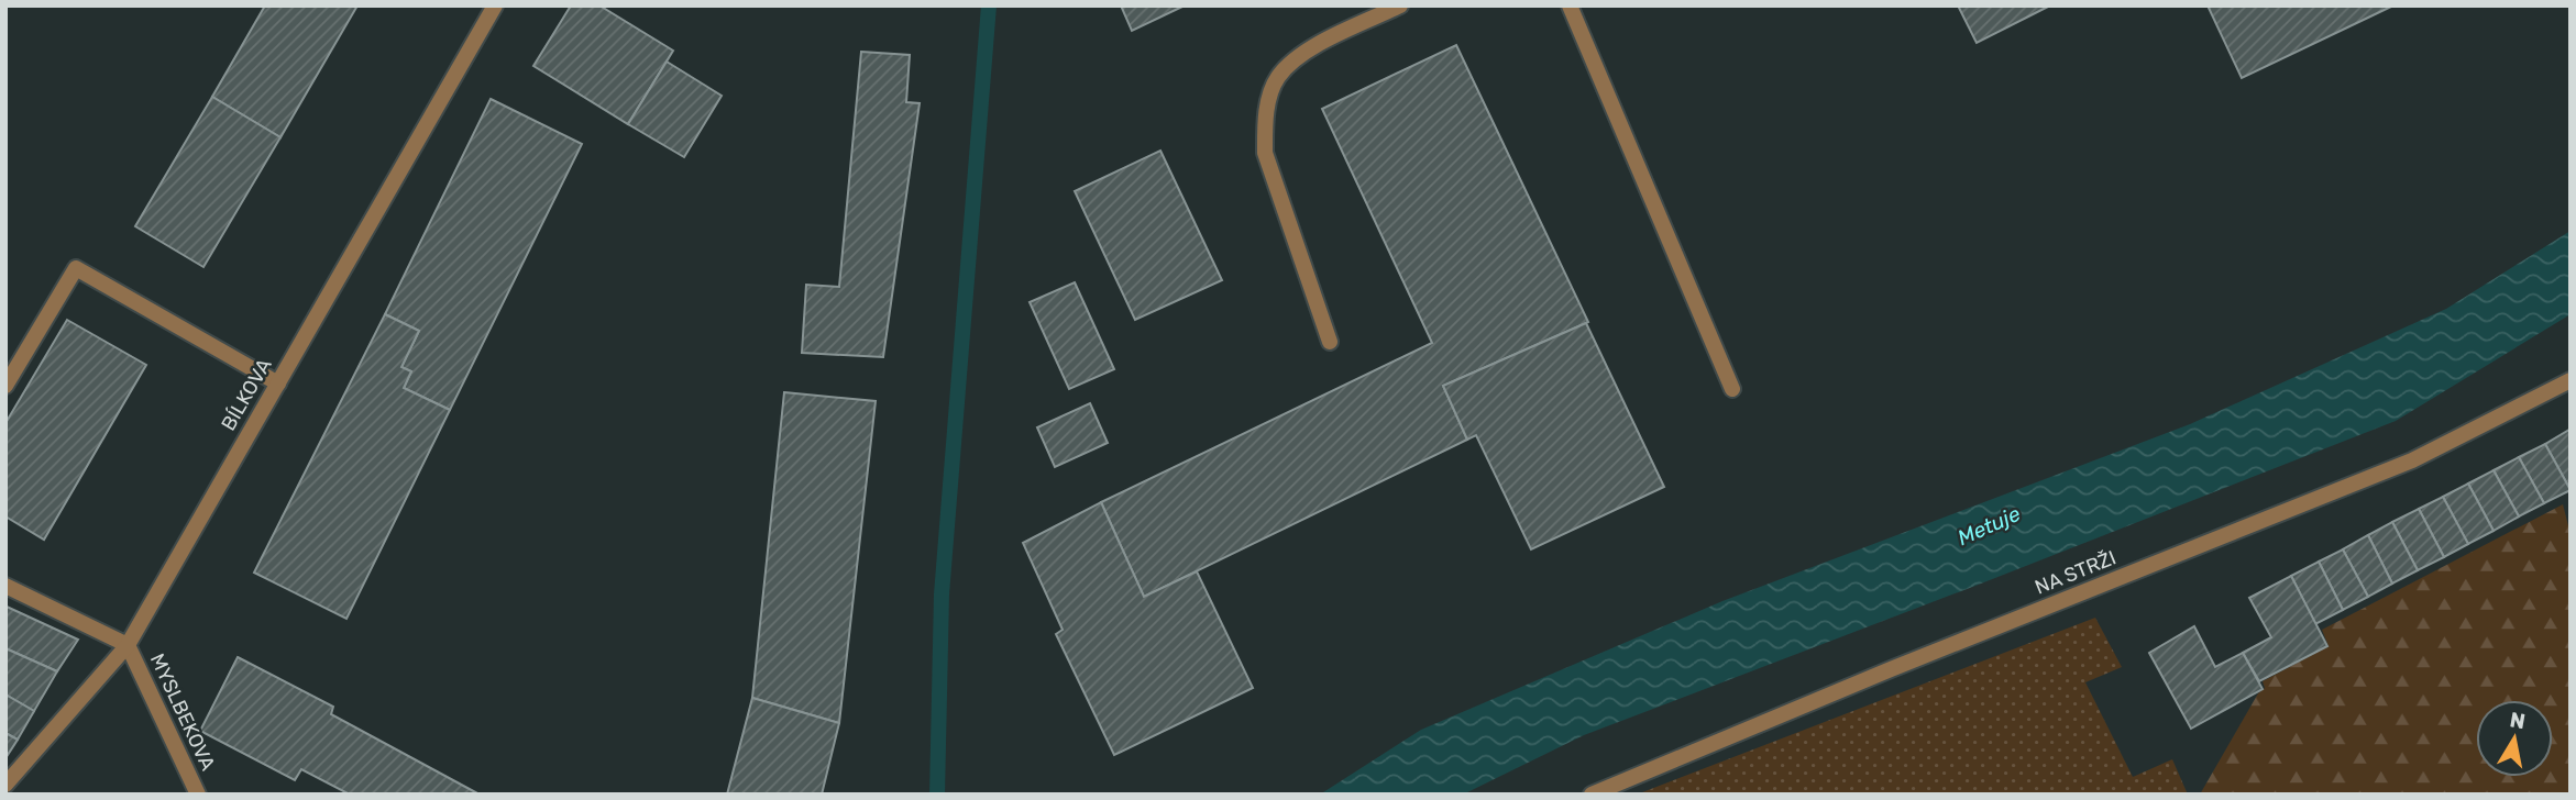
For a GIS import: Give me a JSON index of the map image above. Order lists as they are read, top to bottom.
{
  "streets": {
    "street": ["BÍLKOVA", "NA STRŽI", "MYSLBEKOVA"]
  },
  "crossings": [
    ["BÍLKOVA", "MYSLBEKOVA"]
  ],
  "water": ["Metuje"],
  "north": "top"
}
